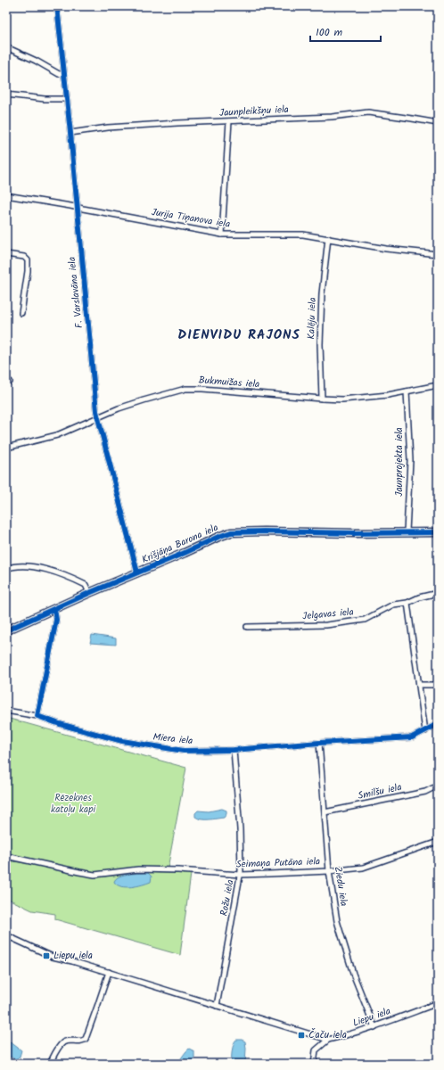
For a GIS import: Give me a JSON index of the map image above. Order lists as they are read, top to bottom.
{
  "streets": {
    "main road": ["Krišjāņa Barona iela"],
    "street": [
      "Jaunpleikšņu iela",
      "Jurija Tiņanova iela",
      "F. Varslavāna iela",
      "Kalēju iela",
      "Bukmuižas iela",
      "Jaunprojekta iela",
      "Jelgavas iela",
      "Miera iela",
      "Smilšu iela",
      "Seimaņa Putāna iela",
      "Ziedu iela",
      "Rožu iela",
      "Liepu iela"
    ]
  },
  "crossings": [
    ["Jaunpleikšņu iela", "F. Varslavāna iela"],
    ["Jurija Tiņanova iela", "F. Varslavāna iela"],
    ["Jurija Tiņanova iela", "Kalēju iela"],
    ["F. Varslavāna iela", "Bukmuižas iela"],
    ["F. Varslavāna iela", "Krišjāņa Barona iela"],
    ["Kalēju iela", "Bukmuižas iela"],
    ["Bukmuižas iela", "Jaunprojekta iela"],
    ["Jaunprojekta iela", "Krišjāņa Barona iela"],
    ["Miera iela", "Ziedu iela"],
    ["Miera iela", "Rožu iela"],
    ["Smilšu iela", "Ziedu iela"],
    ["Seimaņa Putāna iela", "Ziedu iela"],
    ["Seimaņa Putāna iela", "Rožu iela"],
    ["Ziedu iela", "Liepu iela"],
    ["Rožu iela", "Liepu iela"]
  ],
  "districts": ["DIENVIDU RAJONS"],
  "parks": ["Rēzeknes katoļu kapi"],
  "places": {
    "transit": ["Liepu iela", "Čaču iela"]
  },
  "scale_bar": "100 m"
}
